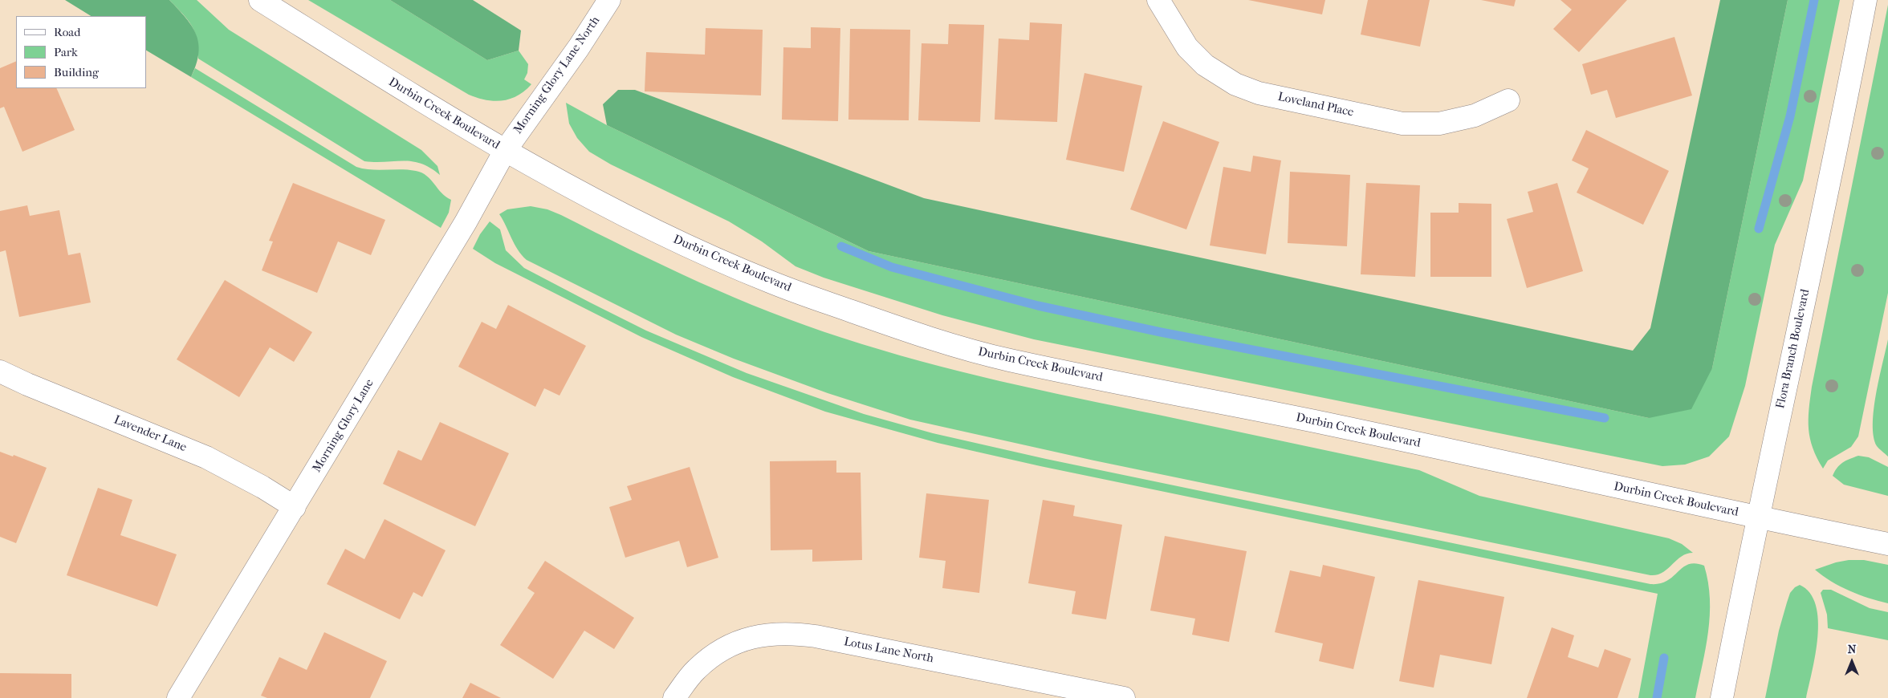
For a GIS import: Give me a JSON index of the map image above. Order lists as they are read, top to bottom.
{
  "streets": {
    "street": [
      "Morning Glory Lane North",
      "Loveland Place",
      "Durbin Creek Boulevard",
      "Flora Branch Boulevard",
      "Morning Glory Lane",
      "Lavender Lane",
      "Lotus Lane North"
    ]
  },
  "crossings": [
    ["Morning Glory Lane North", "Durbin Creek Boulevard"],
    ["Morning Glory Lane North", "Morning Glory Lane"],
    ["Durbin Creek Boulevard", "Flora Branch Boulevard"],
    ["Durbin Creek Boulevard", "Morning Glory Lane"],
    ["Morning Glory Lane", "Lavender Lane"]
  ],
  "legend": ["Road", "Park", "Building"],
  "north": "top"
}
